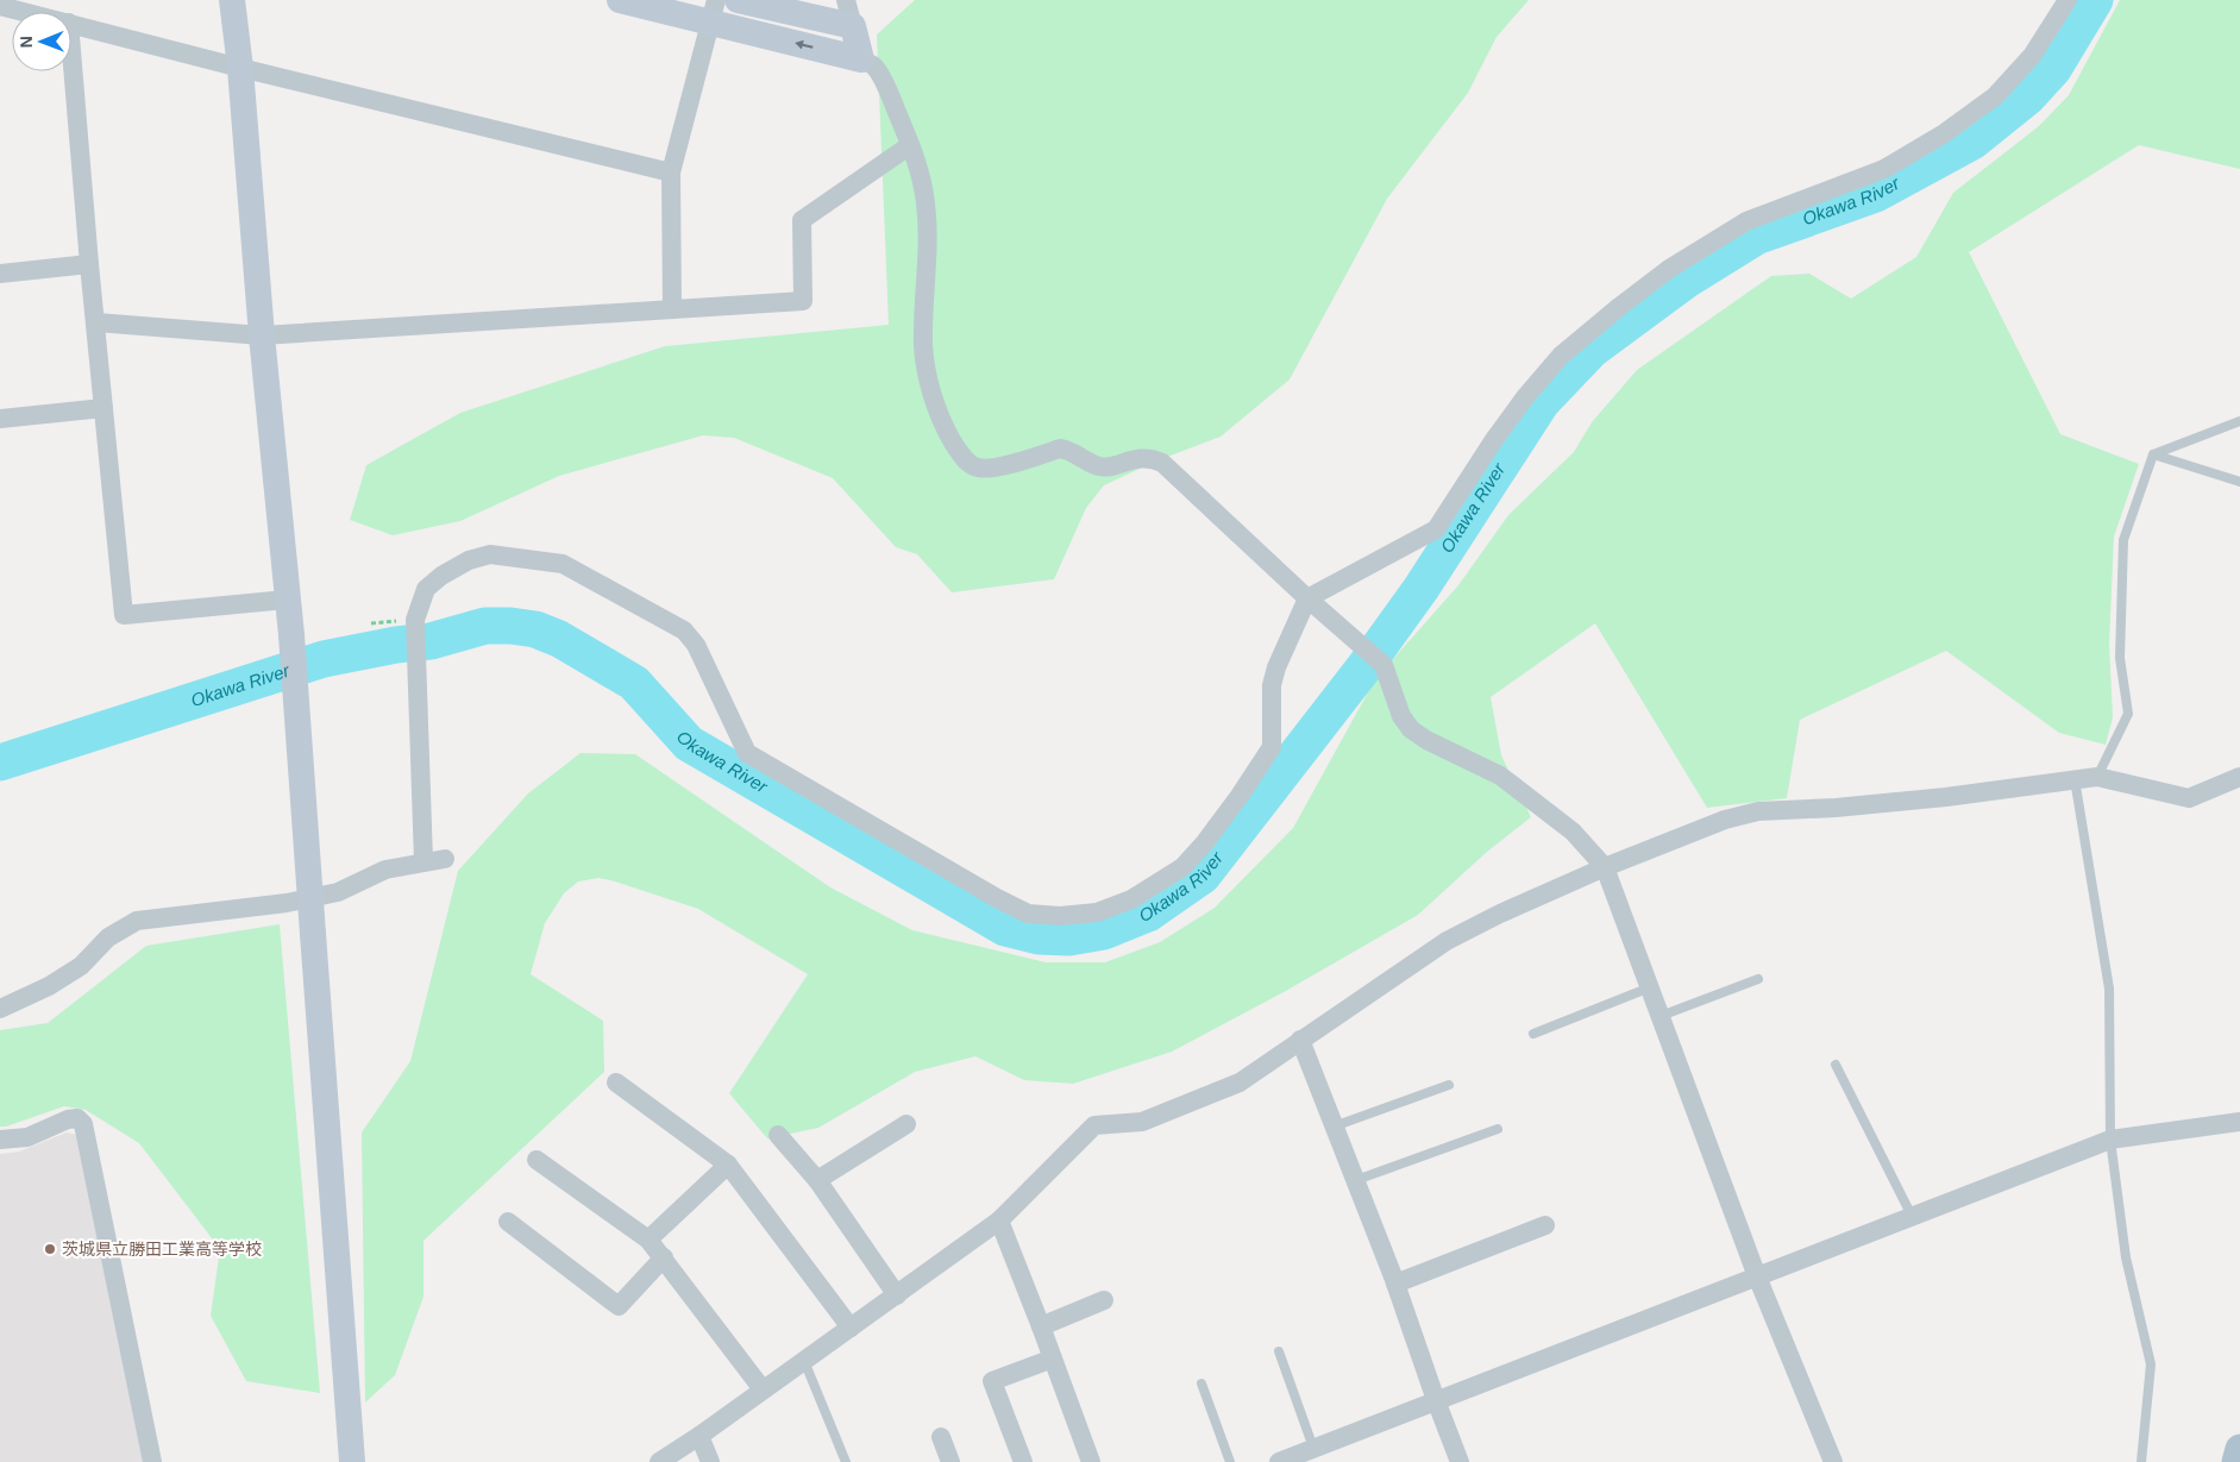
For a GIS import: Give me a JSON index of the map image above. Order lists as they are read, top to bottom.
{
  "water": ["Okawa River"],
  "places": ["茨城県立勝田工業高等学校"],
  "north": "left"
}
